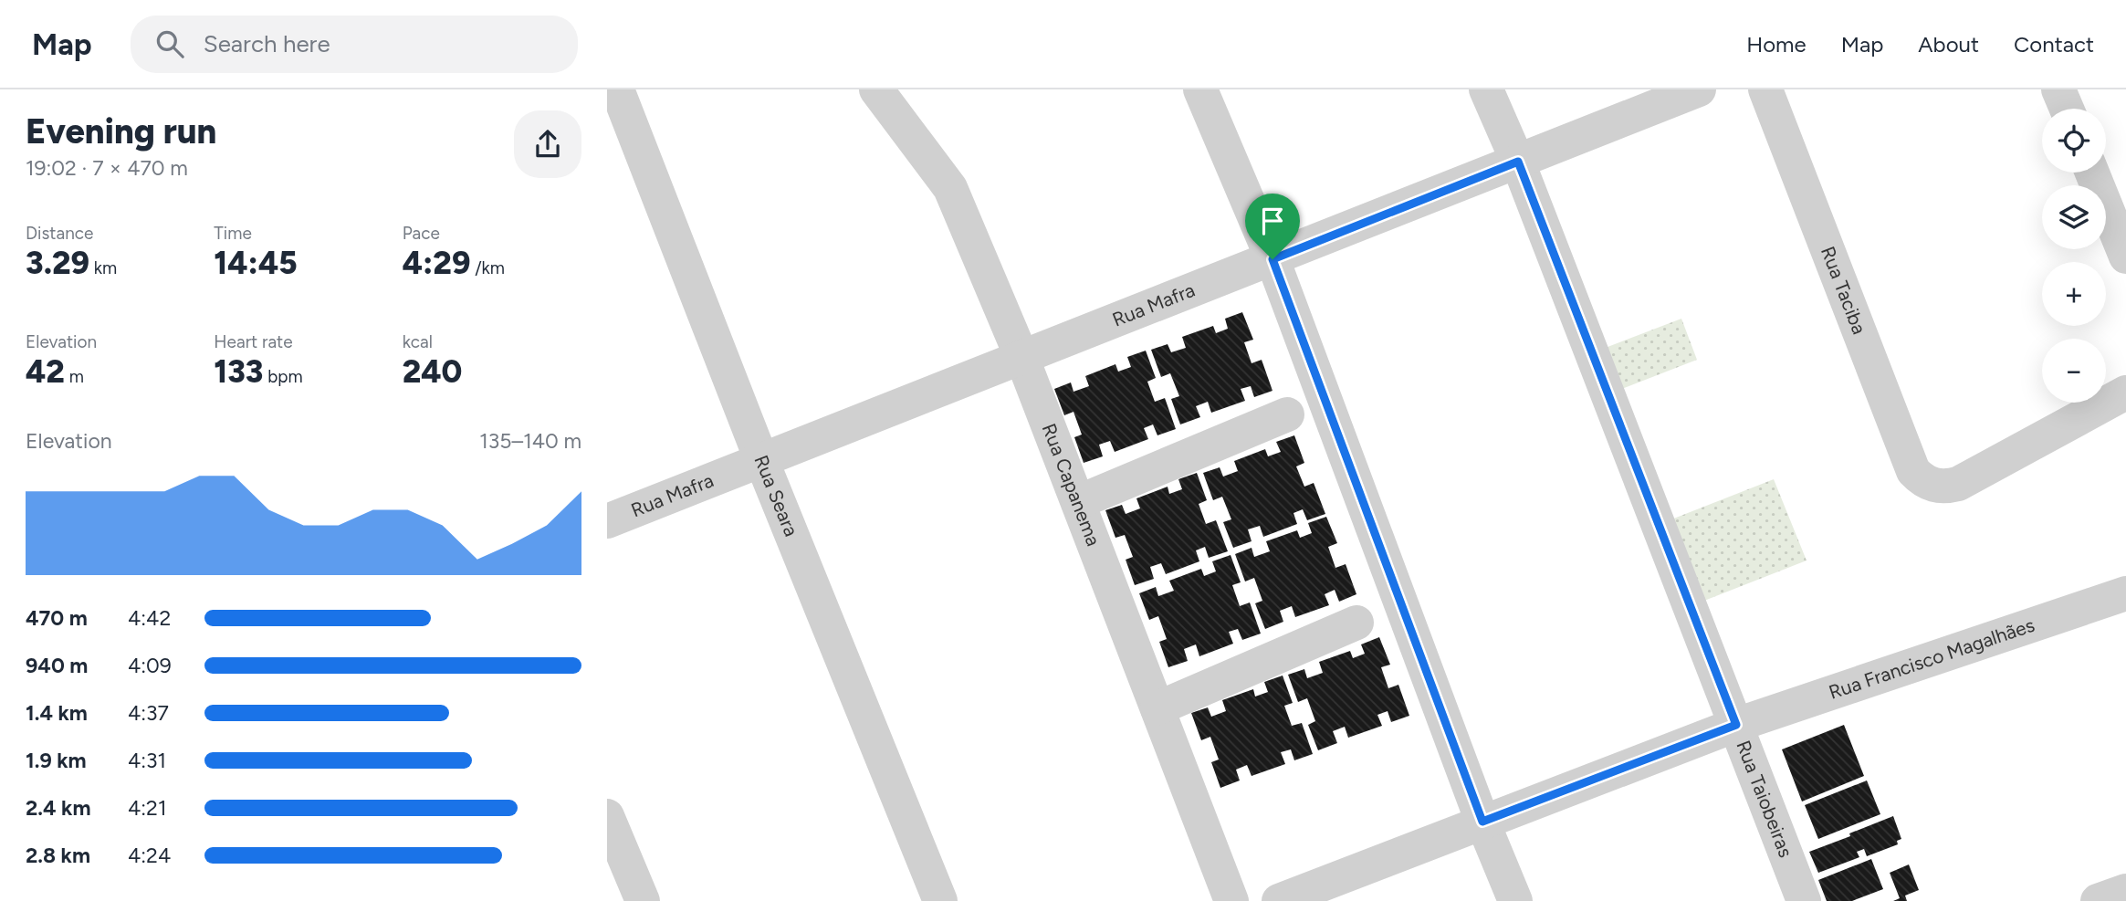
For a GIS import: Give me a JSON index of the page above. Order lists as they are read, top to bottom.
{
  "streets": {
    "street": [
      "Rua Taciba",
      "Rua Mafra",
      "Rua Capanema",
      "Rua Seara",
      "Rua Francisco Magalhães",
      "Rua Taiobeiras"
    ]
  },
  "crossings": [
    ["Rua Mafra", "Rua Capanema"],
    ["Rua Mafra", "Rua Seara"],
    ["Rua Mafra", "Rua Taiobeiras"],
    ["Rua Francisco Magalhães", "Rua Taiobeiras"]
  ],
  "page": {
    "header": "Map",
    "search": "Search here",
    "nav": [
      "Home",
      "Map",
      "About",
      "Contact"
    ],
    "heading": ["Evening run", "19:02 · 7 × 470 m"],
    "map_buttons": ["+", "−"],
    "stats": [
      ["Distance", "3.29 km"],
      ["Time", "14:45"],
      ["Pace", "4:29 /km"],
      ["Elevation", "42 m"],
      ["Heart rate", "133 bpm"],
      ["kcal", "240"]
    ],
    "chart": ["Elevation", "135–140 m"],
    "list": [
      {
        "name": "470 m",
        "note": "4:42"
      },
      {
        "name": "940 m",
        "note": "4:09"
      },
      {
        "name": "1.4 km",
        "note": "4:37"
      },
      {
        "name": "1.9 km",
        "note": "4:31"
      },
      {
        "name": "2.4 km",
        "note": "4:21"
      },
      {
        "name": "2.8 km",
        "note": "4:24"
      }
    ]
  }
}
